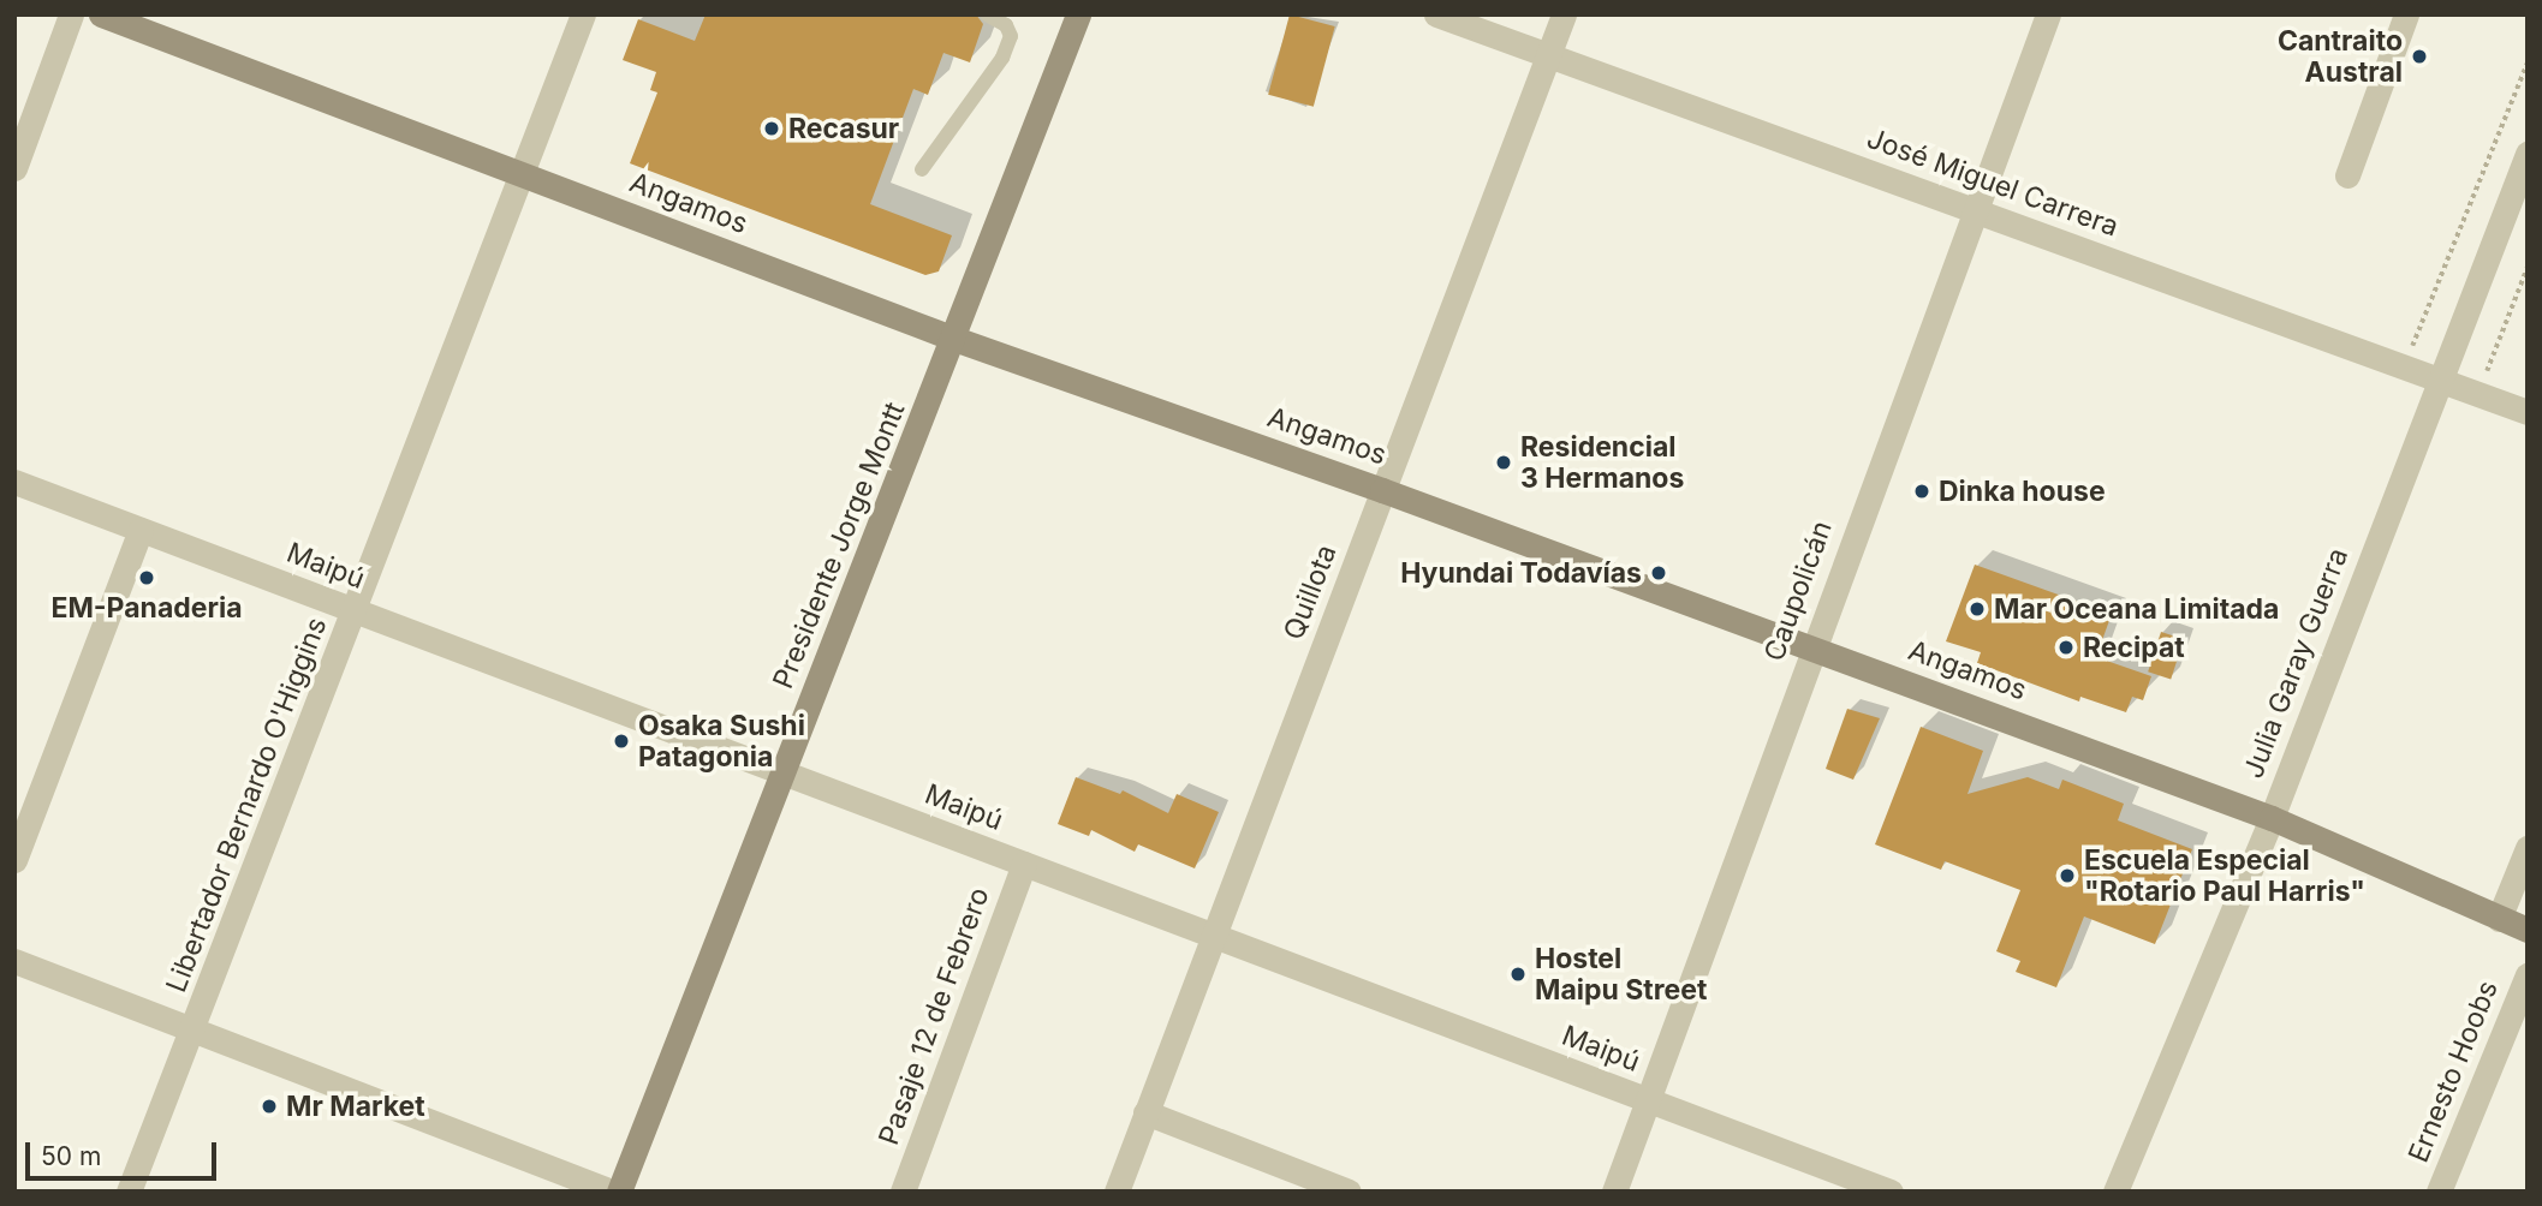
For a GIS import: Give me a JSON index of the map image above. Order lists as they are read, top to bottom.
{
  "streets": {
    "street": [
      "José Miguel Carrera",
      "Angamos",
      "Presidente Jorge Montt",
      "Maipú",
      "Caupolicán",
      "Quillota",
      "Julia Garay Guerra",
      "Libertador Bernardo O'Higgins",
      "Pasaje 12 de Febrero",
      "Ernesto Hoobs"
    ]
  },
  "crossings": [
    ["José Miguel Carrera", "Caupolicán"],
    ["José Miguel Carrera", "Quillota"],
    ["José Miguel Carrera", "Julia Garay Guerra"],
    ["Angamos", "Presidente Jorge Montt"],
    ["Angamos", "Caupolicán"],
    ["Angamos", "Quillota"],
    ["Angamos", "Julia Garay Guerra"],
    ["Angamos", "Libertador Bernardo O'Higgins"],
    ["Presidente Jorge Montt", "Maipú"],
    ["Maipú", "Caupolicán"],
    ["Maipú", "Quillota"],
    ["Maipú", "Libertador Bernardo O'Higgins"],
    ["Maipú", "Pasaje 12 de Febrero"]
  ],
  "places": [
    "Cantraito Austral",
    "Recasur",
    "Residencial 3 Hermanos",
    "Dinka house",
    "Hyundai Todavías",
    "EM-Panaderia",
    "Mar Oceana Limitada",
    "Recipat",
    "Osaka Sushi Patagonia",
    "Escuela Especial \"Rotario Paul Harris\"",
    "Hostel Maipu Street",
    "Mr Market"
  ],
  "scale_bar": "50 m"
}
